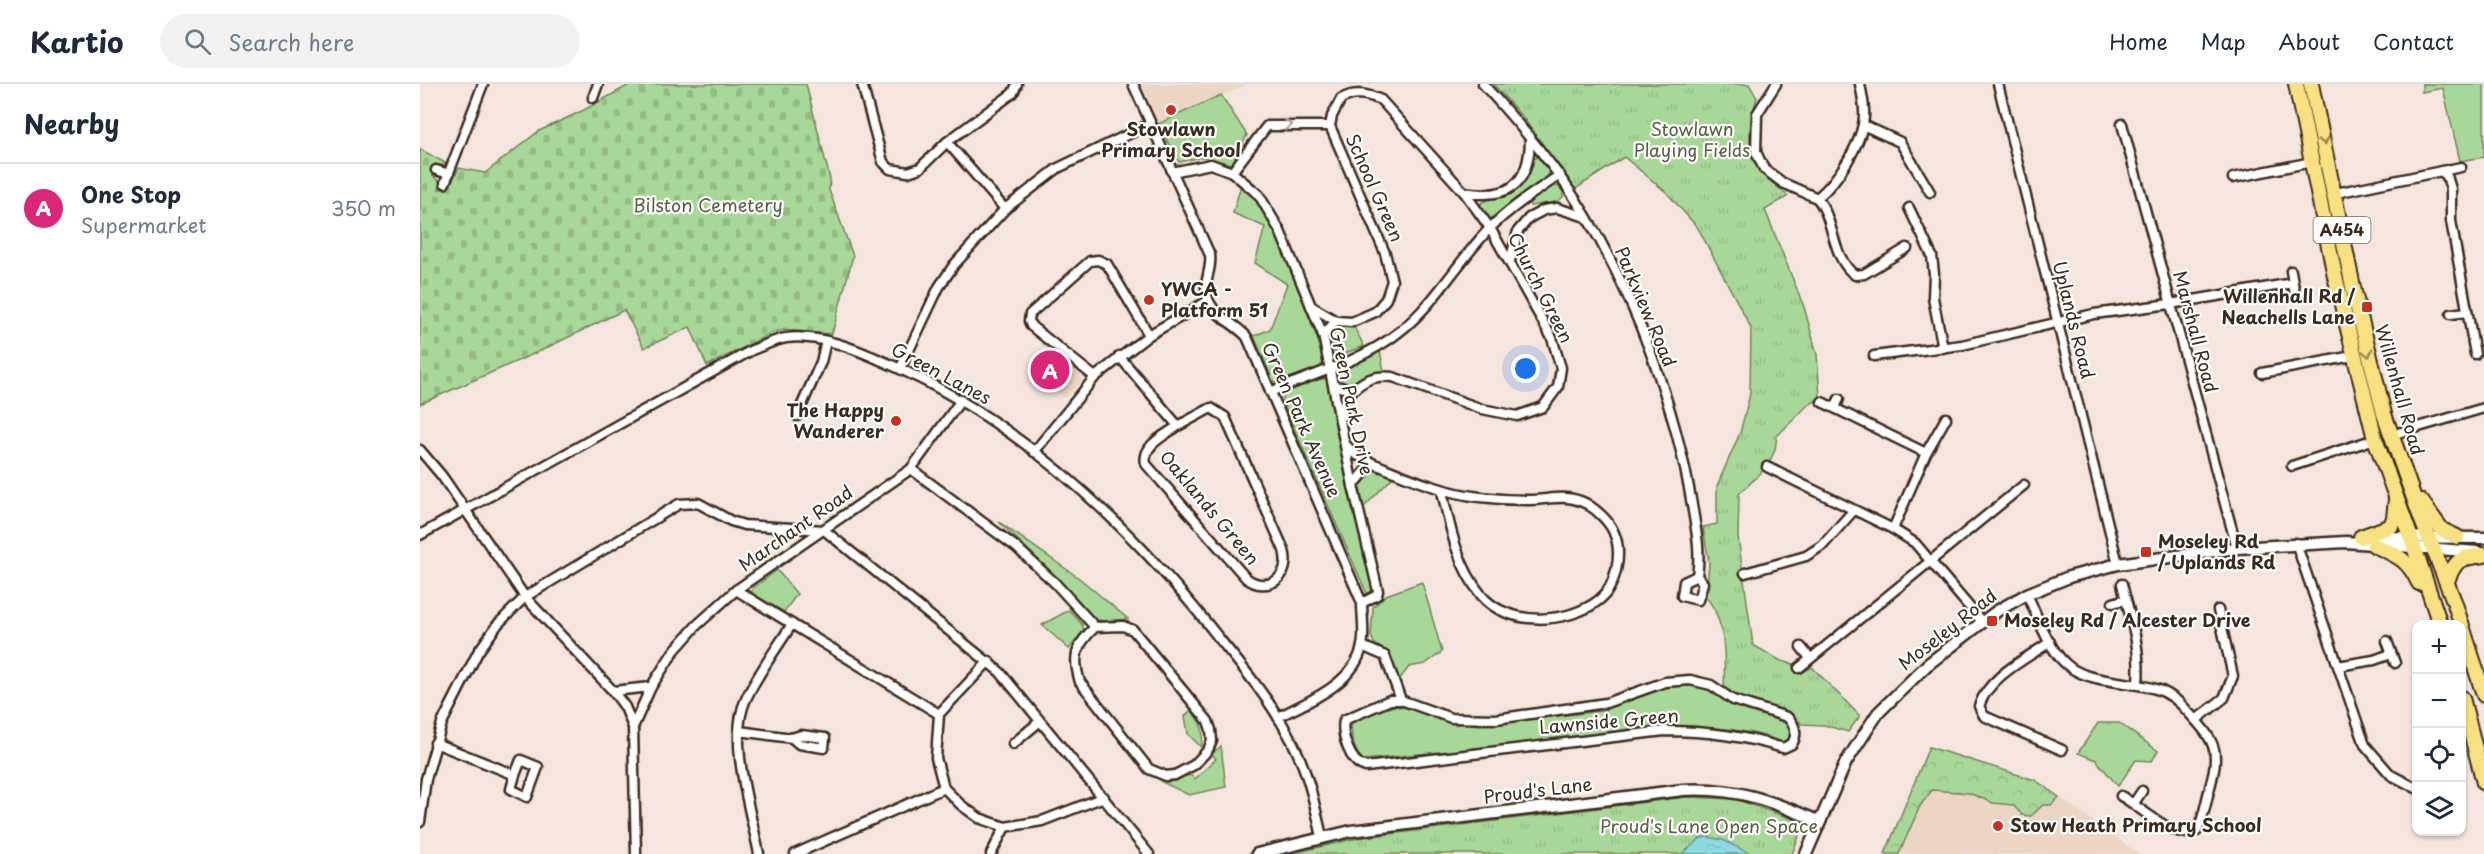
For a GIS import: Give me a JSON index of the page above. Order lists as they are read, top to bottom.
{
  "streets": {
    "highway": ["A454", "Willenhall Road"],
    "street": [
      "School Green",
      "Church Green",
      "Parkview Road",
      "Uplands Road",
      "Marshall Road",
      "Green Lanes",
      "Green Park Drive",
      "Green Park Avenue",
      "Oaklands Green",
      "Marchant Road",
      "Moseley Road",
      "Lawnside Green",
      "Proud's Lane"
    ]
  },
  "crossings": [
    ["School Green", "Church Green"],
    ["Uplands Road", "Moseley Road"],
    ["Marshall Road", "Moseley Road"],
    ["Green Lanes", "Green Park Avenue"],
    ["Green Lanes", "Marchant Road"],
    ["Green Lanes", "Proud's Lane"],
    ["Willenhall Road", "Moseley Road"],
    ["Green Park Drive", "Green Park Avenue"],
    ["Moseley Road", "Proud's Lane"]
  ],
  "parks": ["Stowlawn Playing Fields", "Bilston Cemetery", "Proud's Lane Open Space"],
  "places": {
    "other": [
      "Stowlawn Primary School",
      "YWCA - Platform 51",
      "The Happy Wanderer",
      "Stow Heath Primary School"
    ],
    "transit": ["Willenhall Rd / Neachells Lane", "Moseley Rd / Uplands Rd", "Moseley Rd / Alcester Drive"]
  },
  "page": {
    "header": "Kartio",
    "search": "Search here",
    "nav": [
      "Home",
      "Map",
      "About",
      "Contact"
    ],
    "heading": "Nearby",
    "list": [
      {
        "mark": "A",
        "name": "One Stop",
        "note": "Supermarket",
        "value": "350 m"
      }
    ],
    "pins": "A",
    "map_buttons": ["+", "−"]
  }
}
